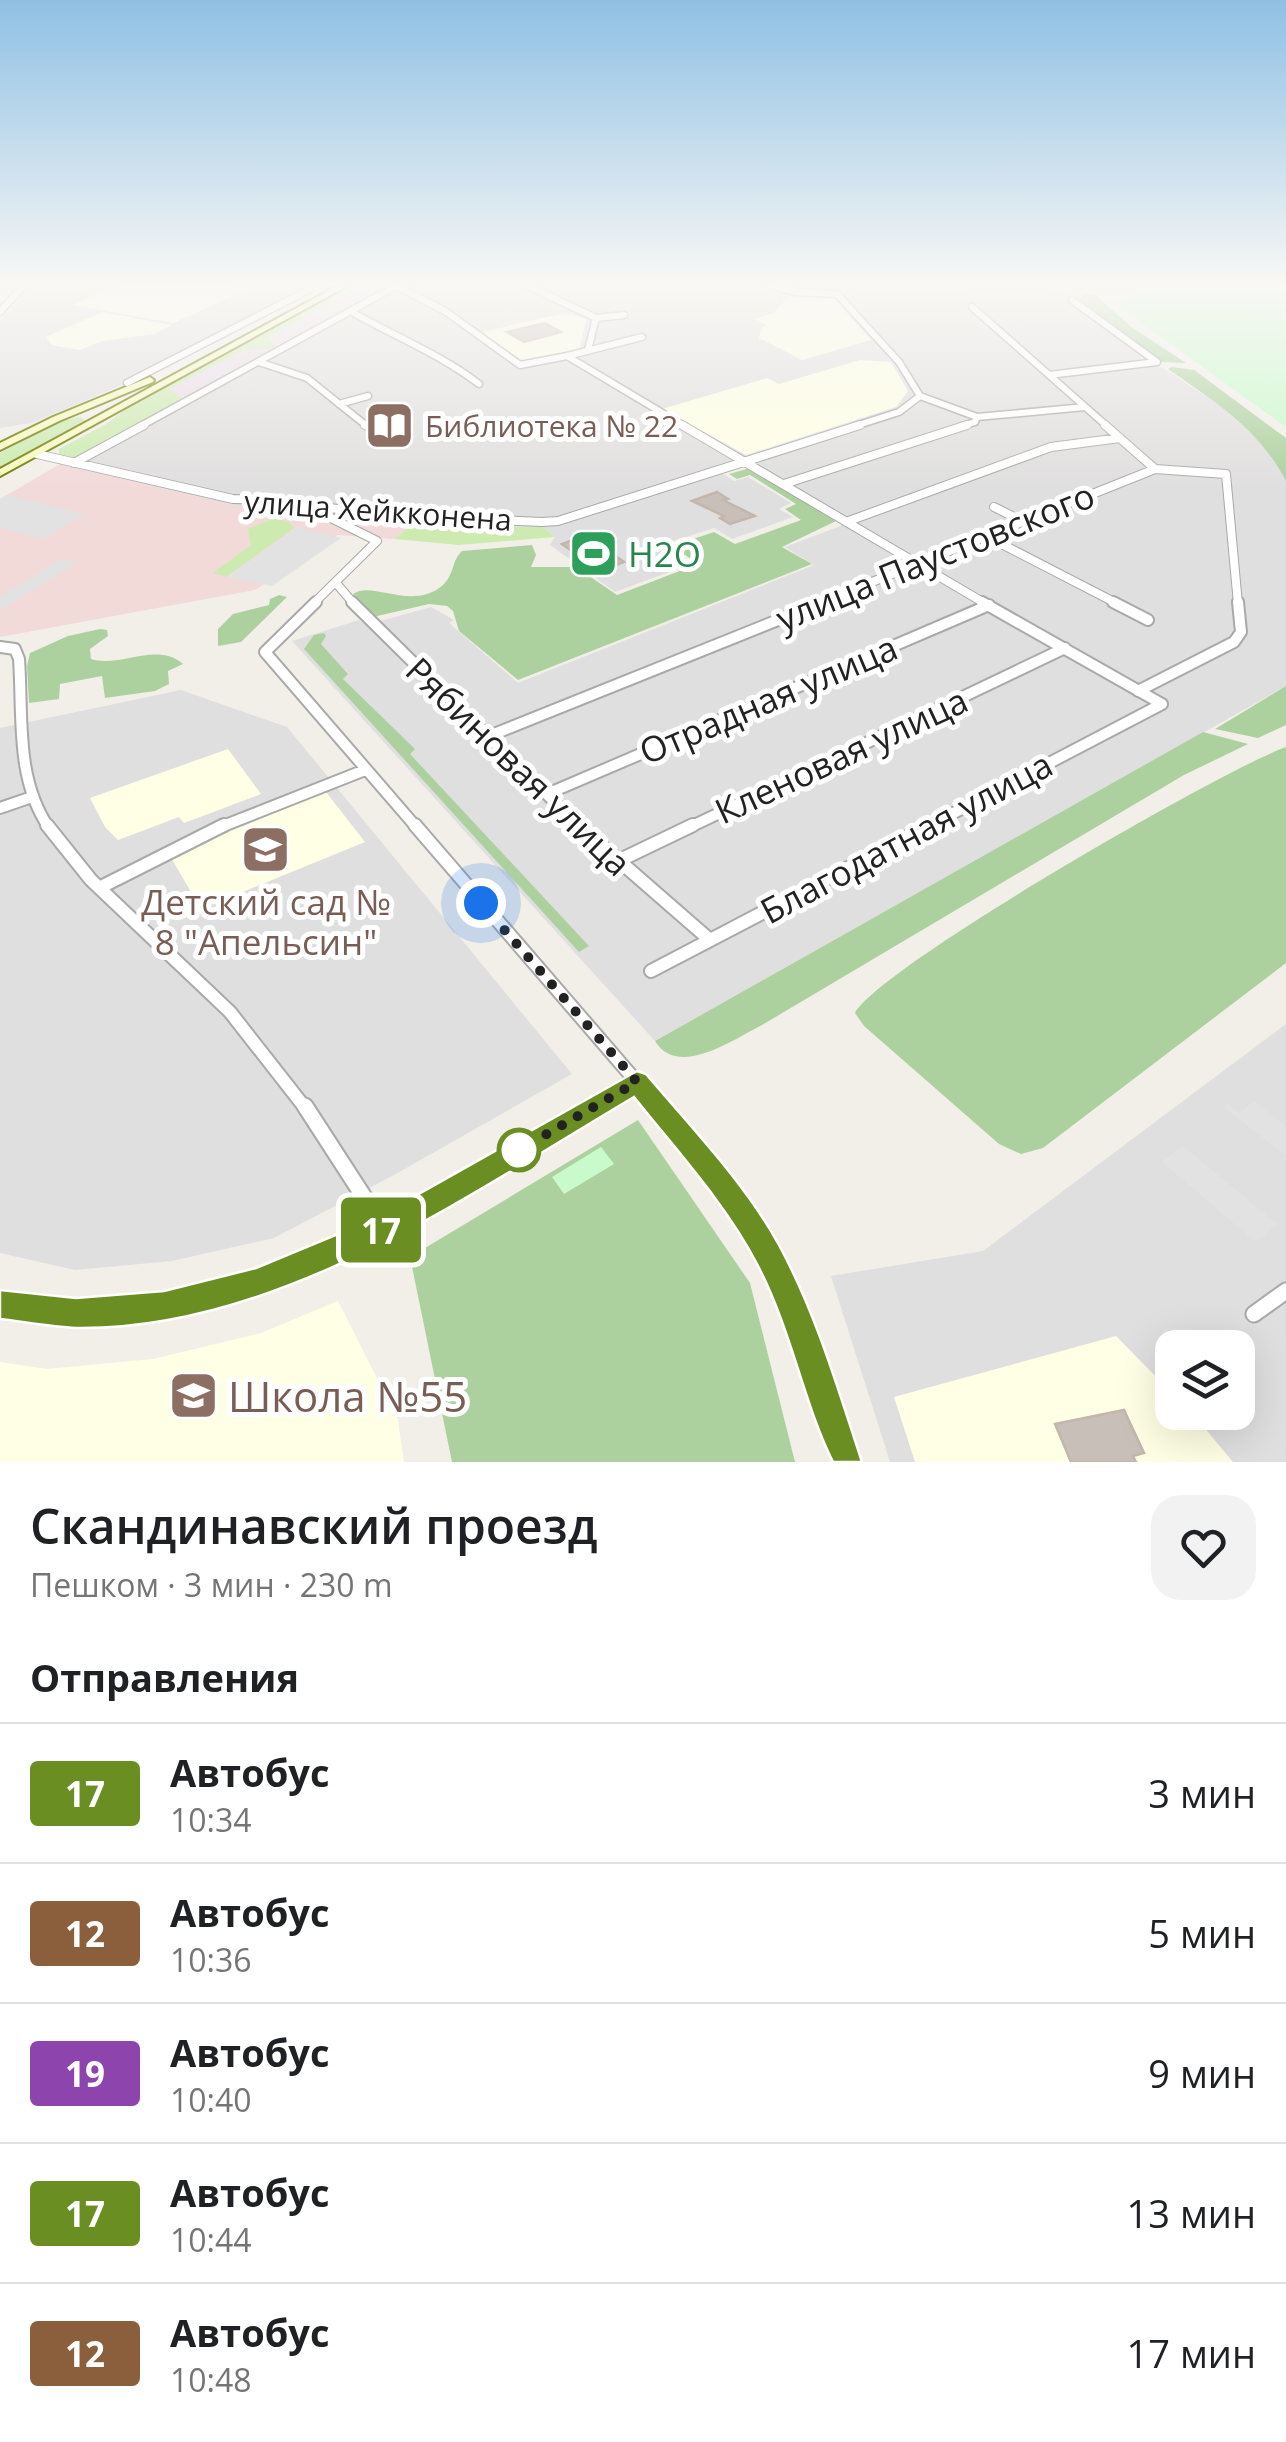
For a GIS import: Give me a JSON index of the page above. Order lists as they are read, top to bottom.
{
  "streets": {
    "street": [
      "улица Хейкконена",
      "улица Паустовского",
      "Отрадная улица",
      "Кленовая улица",
      "Рябиновая улица",
      "Благодатная улица"
    ]
  },
  "crossings": [
    ["улица Паустовского", "Рябиновая улица"],
    ["Отрадная улица", "Рябиновая улица"],
    ["Кленовая улица", "Рябиновая улица"],
    ["Рябиновая улица", "Благодатная улица"]
  ],
  "places": {
    "library": ["Библиотека № 22"],
    "sports": ["H2O"],
    "school or university": ["Детский сад № 8 \"Апельсин\"", "Школа №55"]
  },
  "lines": ["bus line 17"],
  "page": {
    "on_map": "17",
    "heading": [
      ["Скандинавский проезд", "Пешком · 3 мин · 230 m"],
      "Отправления"
    ],
    "list": [
      {
        "mark": "17",
        "name": "Автобус",
        "note": "10:34",
        "value": "3 мин"
      },
      {
        "mark": "12",
        "name": "Автобус",
        "note": "10:36",
        "value": "5 мин"
      },
      {
        "mark": "19",
        "name": "Автобус",
        "note": "10:40",
        "value": "9 мин"
      },
      {
        "mark": "17",
        "name": "Автобус",
        "note": "10:44",
        "value": "13 мин"
      },
      {
        "mark": "12",
        "name": "Автобус",
        "note": "10:48",
        "value": "17 мин"
      }
    ]
  }
}
